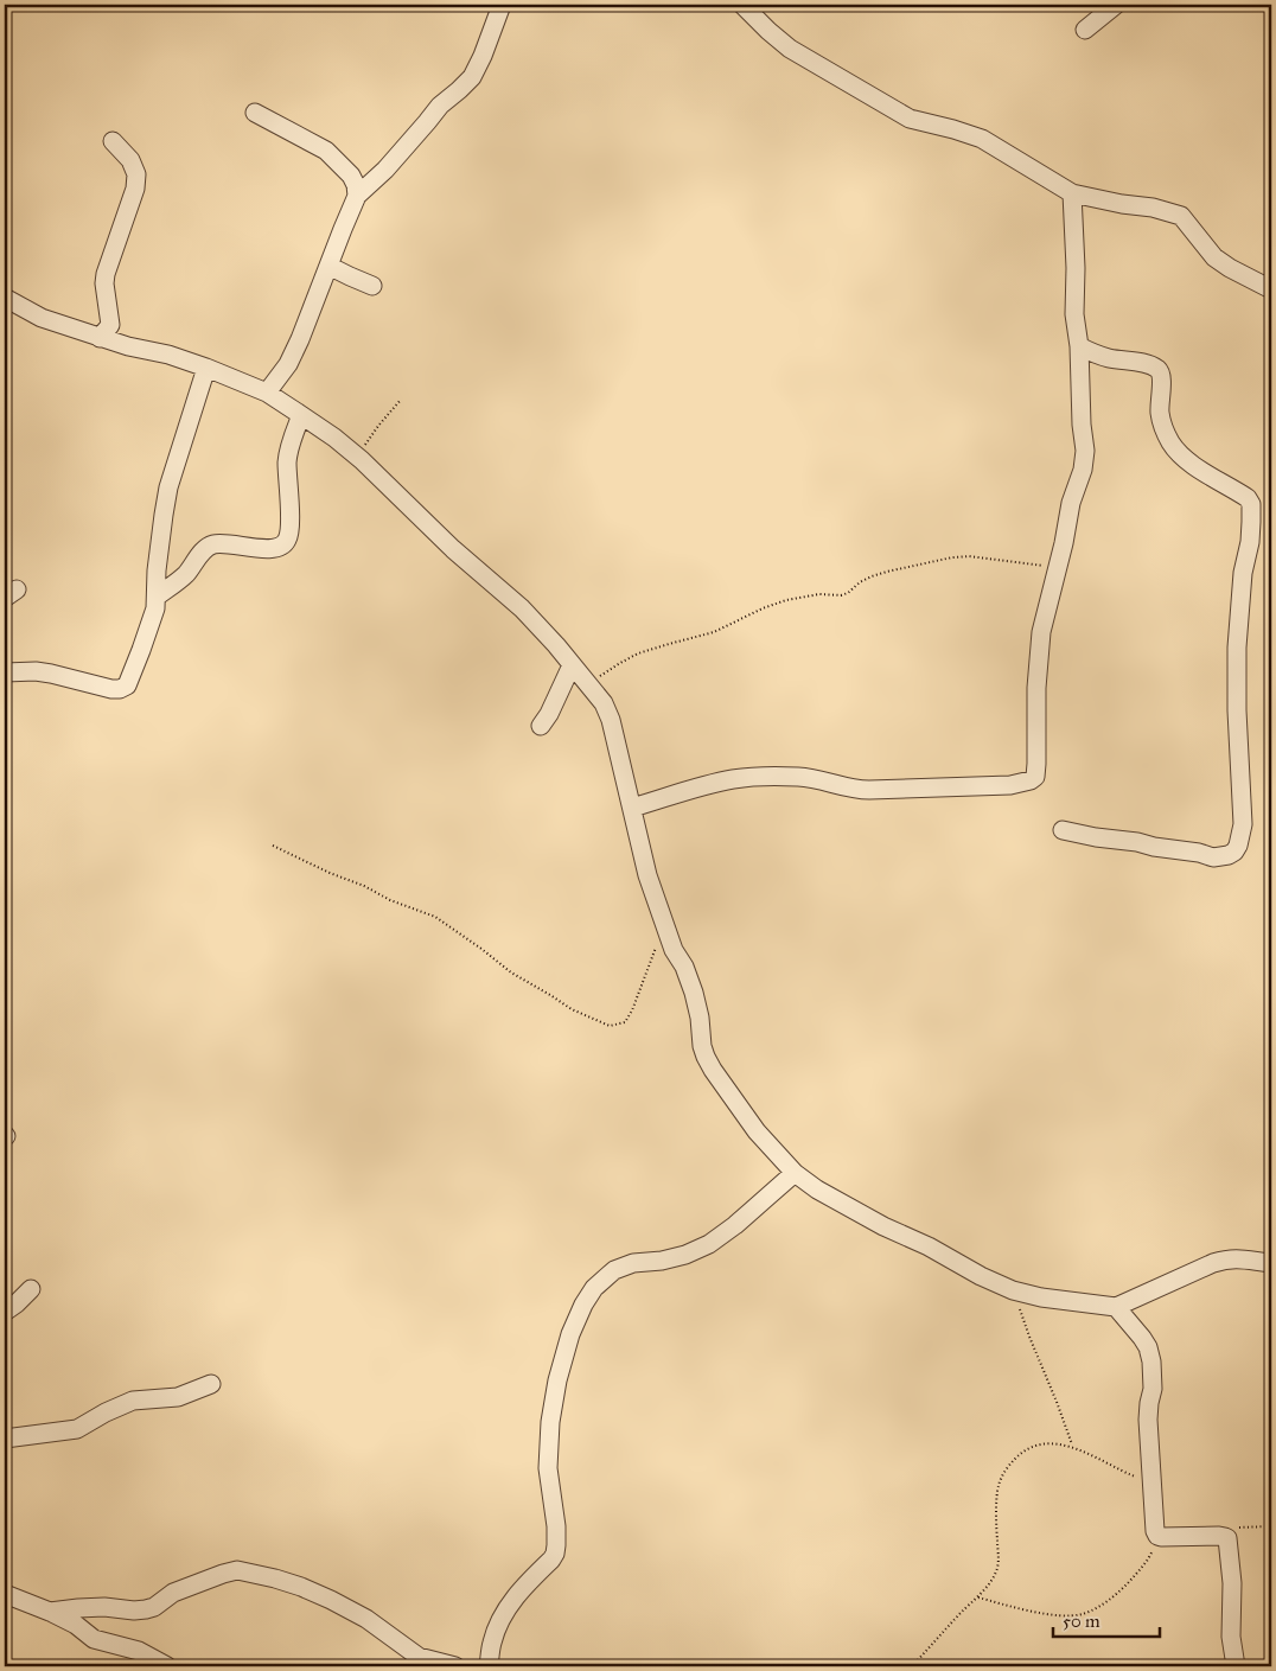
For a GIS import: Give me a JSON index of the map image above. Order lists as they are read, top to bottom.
{
  "scale_bar": "50 m"
}
